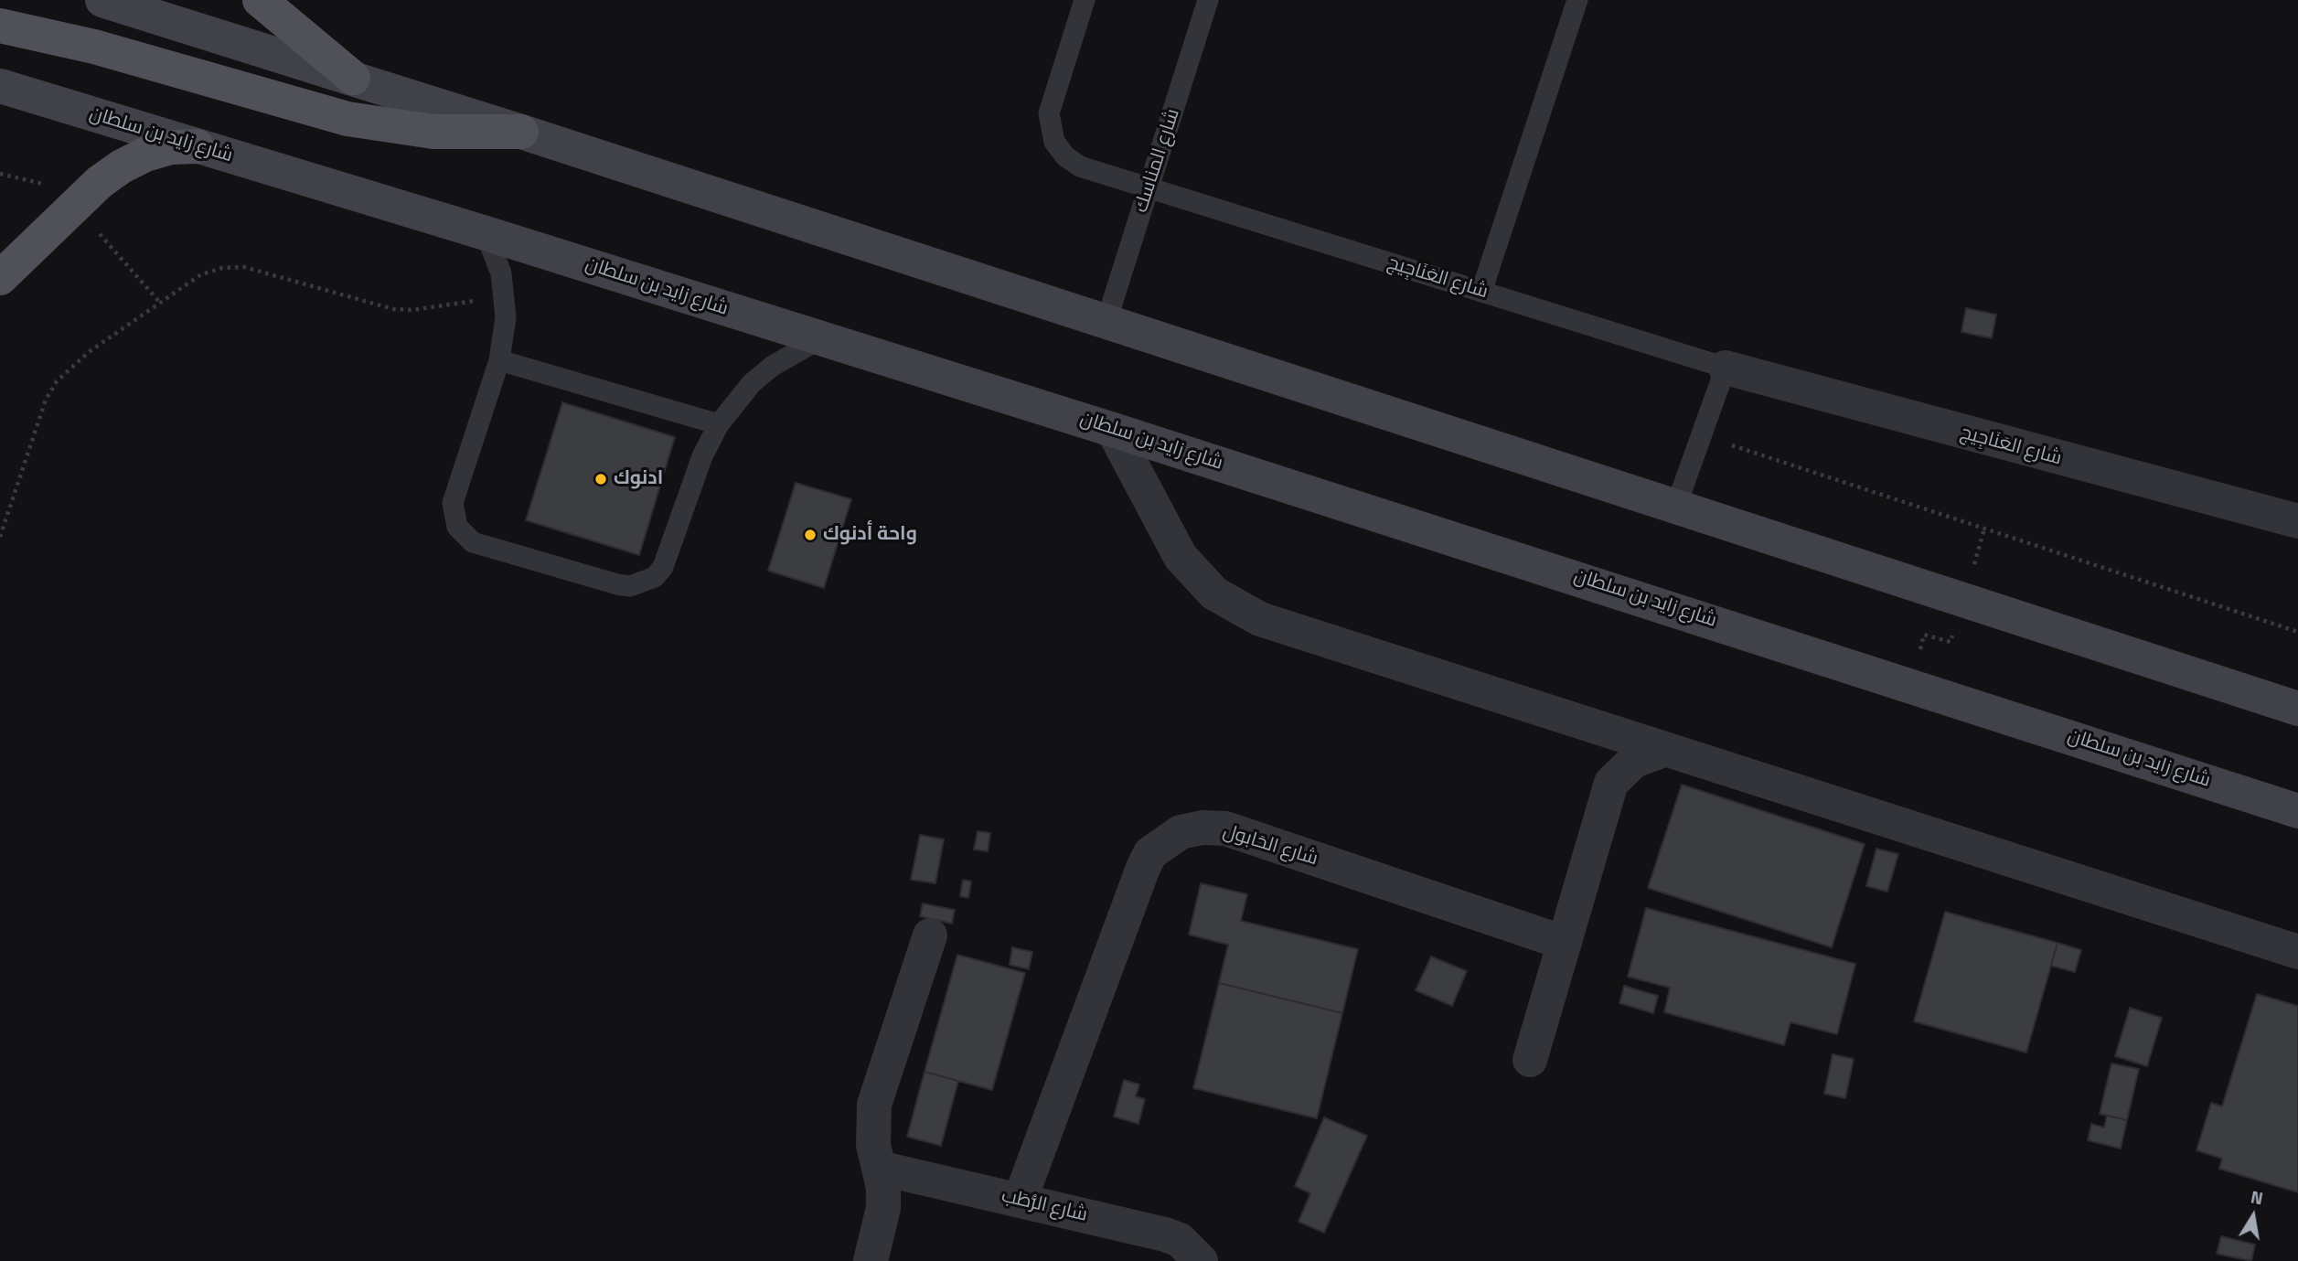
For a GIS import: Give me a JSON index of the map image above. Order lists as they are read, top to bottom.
{
  "streets": {
    "main road": ["شارع زايد بن سلطان"],
    "street": ["شارع العَنَاجِيج", "شارع الحَابول", "شارع الرُّطَب"],
    "lane": ["شارع المناسك"]
  },
  "crossings": [
    ["شارع المناسك", "شارع العَنَاجِيج"],
    ["شارع الحَابول", "شارع الرُّطَب"]
  ],
  "places": ["ادنوك", "واحة أدنوك"],
  "north": "top"
}
